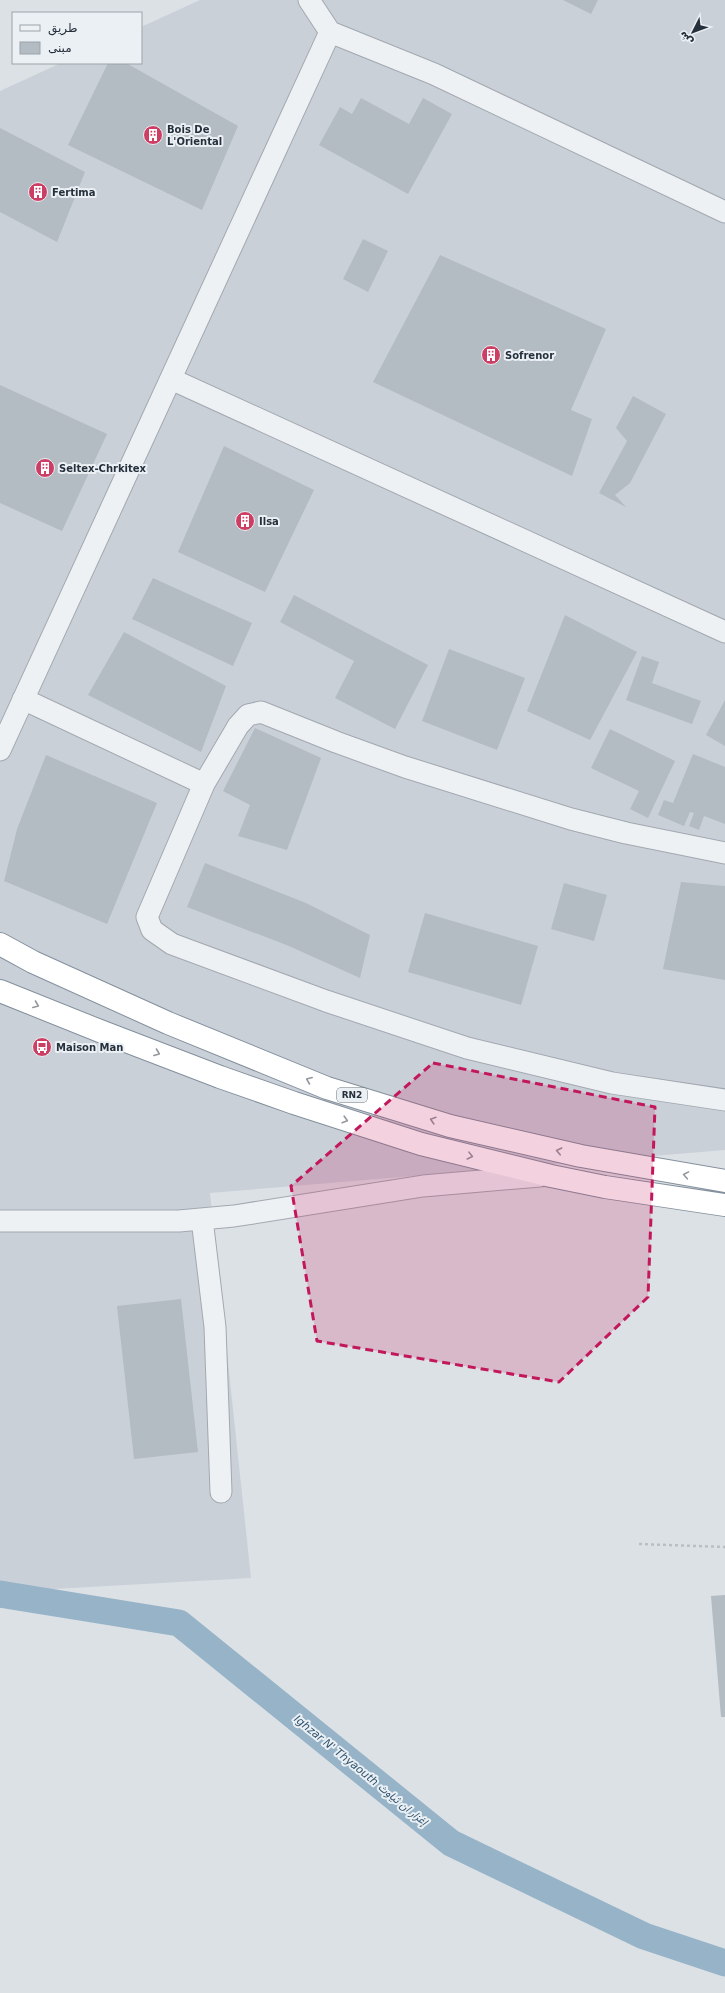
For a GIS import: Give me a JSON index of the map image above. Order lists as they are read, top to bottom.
{
  "streets": {
    "highway": ["RN2"]
  },
  "water": ["Ighzar N' Thyaouth إغزار ان ثياوث"],
  "places": {
    "building": [
      "Bois De L'Oriental",
      "Fertima",
      "Sofrenor",
      "Seltex-Chrkitex",
      "Ilsa"
    ],
    "bus stop": ["Maison Man"]
  },
  "legend": ["طريق", "مبنى"],
  "north": "bottom left"
}
